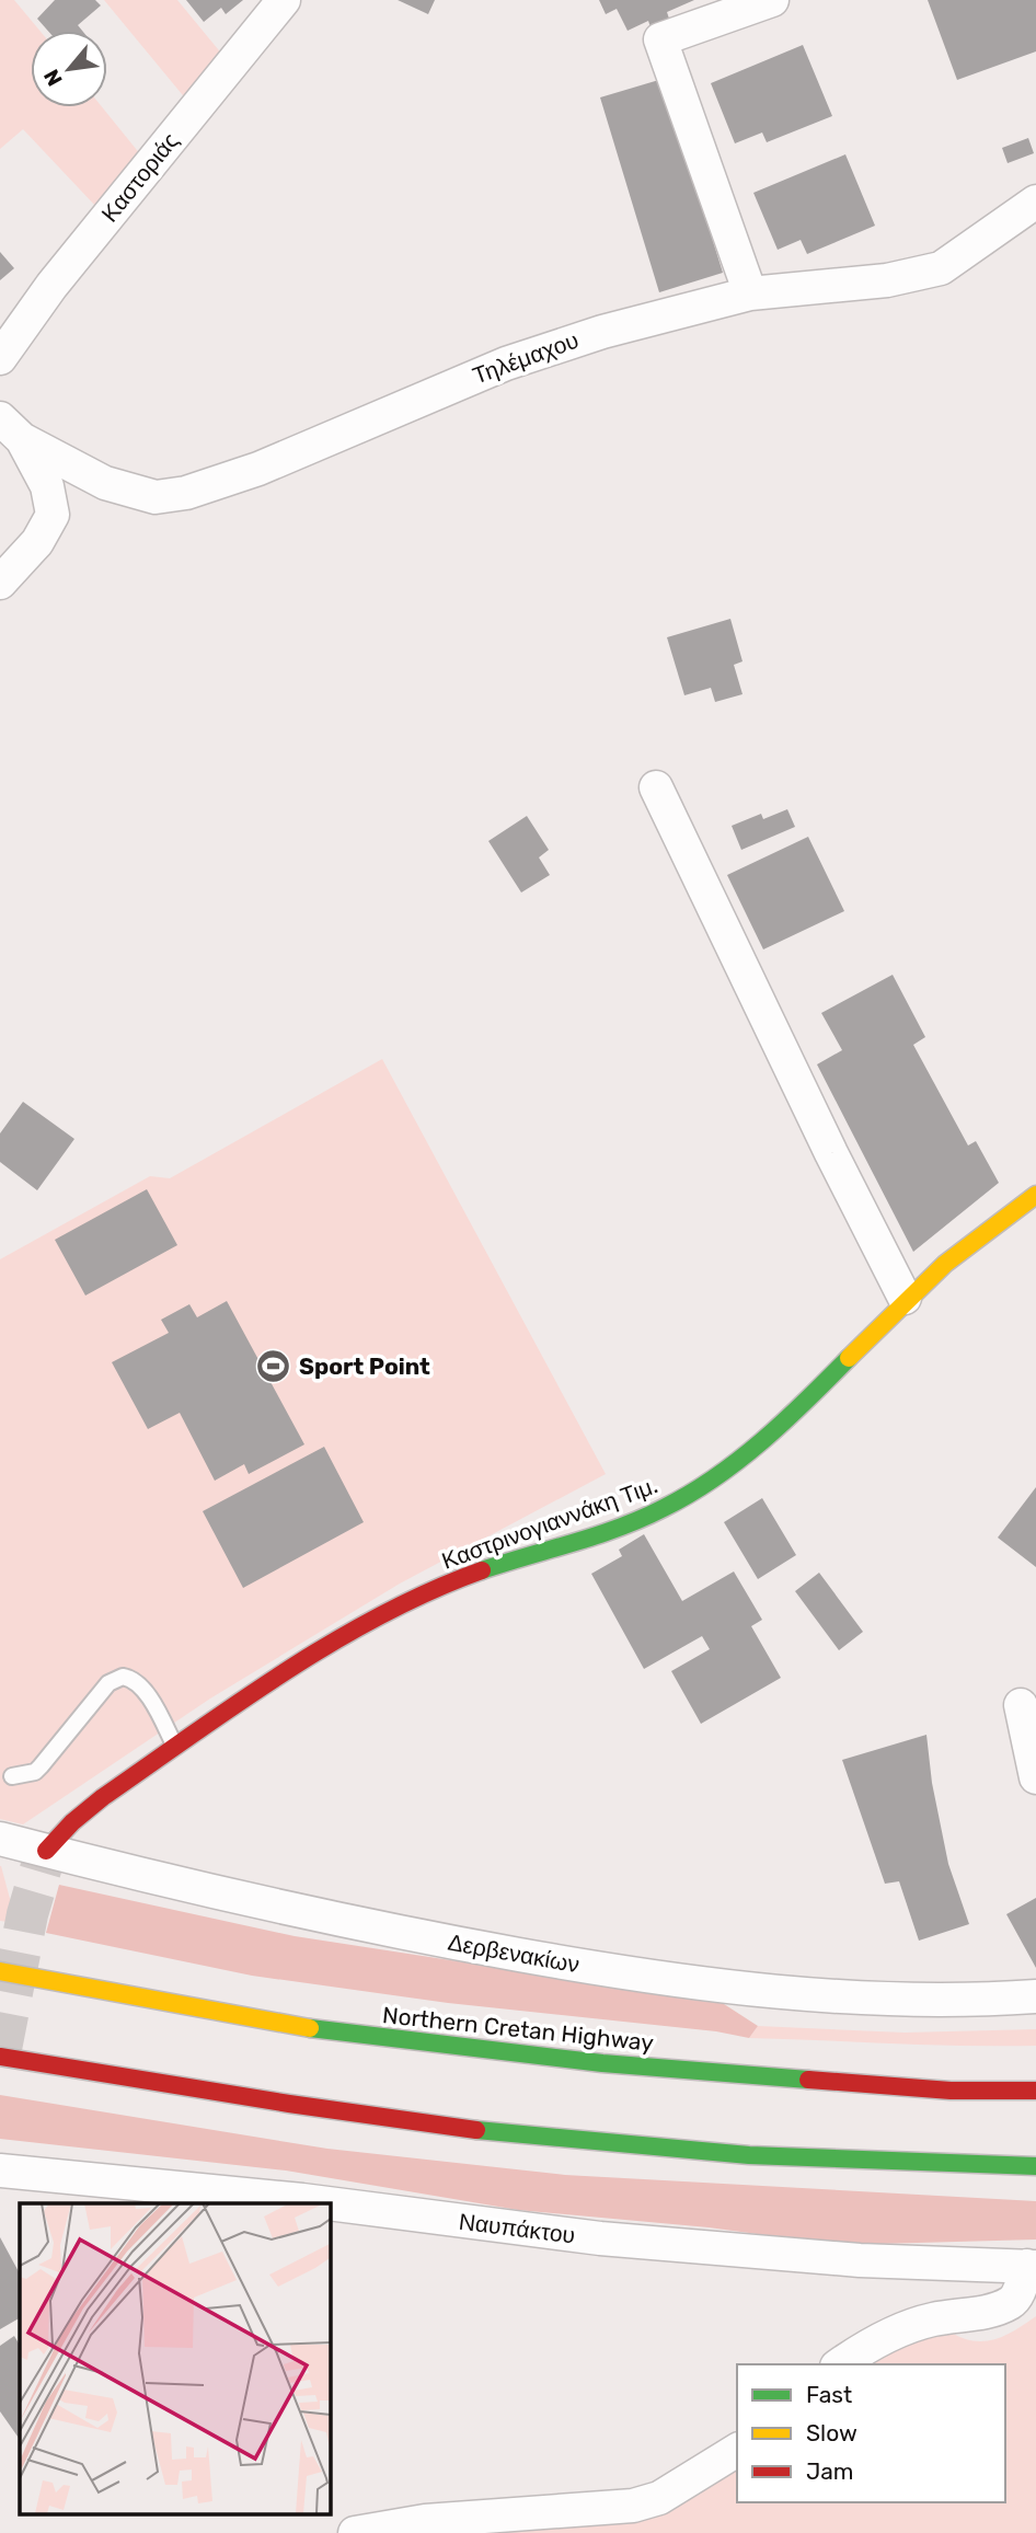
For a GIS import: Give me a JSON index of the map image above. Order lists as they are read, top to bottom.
{
  "streets": {
    "main road": ["Καστρινογιαννάκη Τιμ.", "Northern Cretan Highway"],
    "street": [
      "Καστοριάς",
      "Τηλέμαχου",
      "Δερβενακίων",
      "Ναυπάκτου"
    ]
  },
  "crossings": [
    ["Καστρινογιαννάκη Τιμ.", "Δερβενακίων"]
  ],
  "places": {
    "sports": ["Sport Point"]
  },
  "legend": ["Fast", "Slow", "Jam"],
  "north": "bottom left"
}
